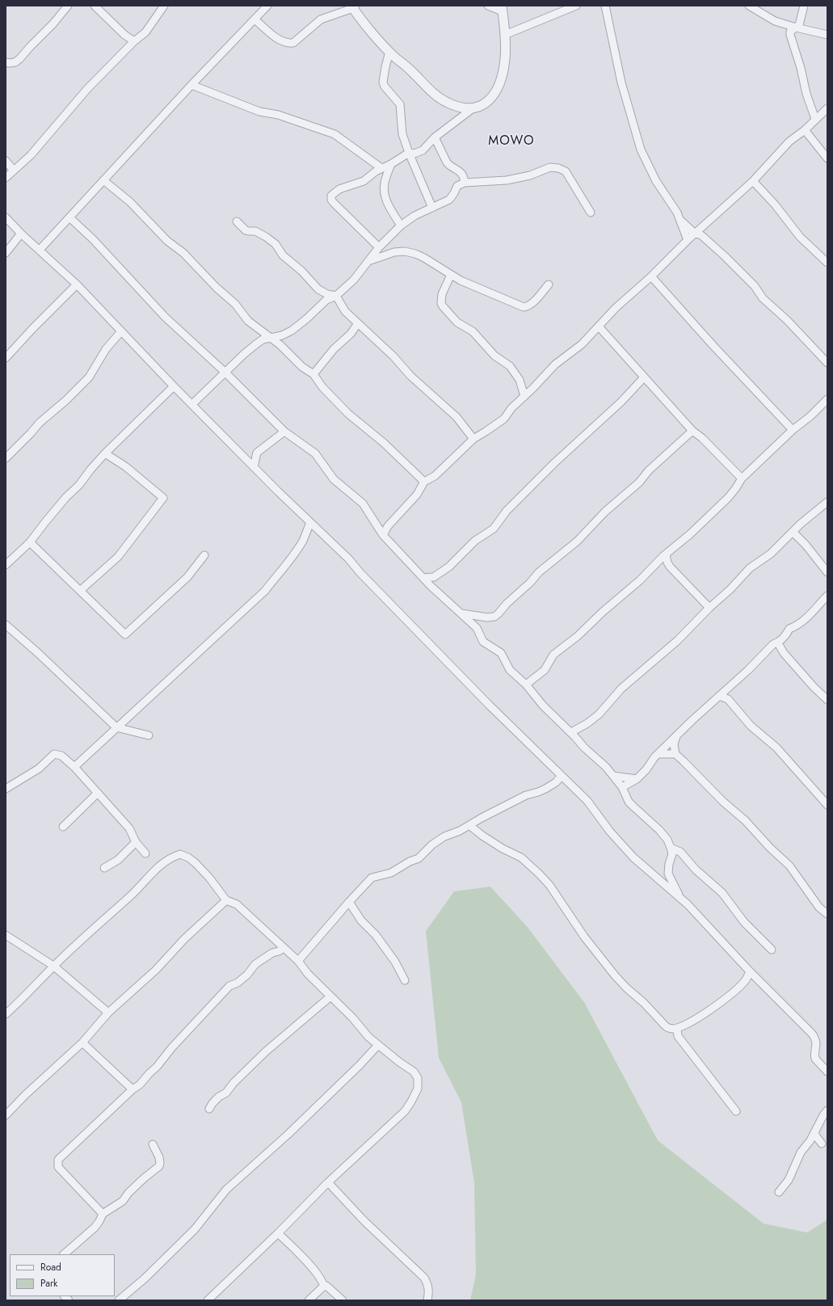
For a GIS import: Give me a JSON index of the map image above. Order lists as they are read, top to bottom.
{
  "districts": ["MOWO"],
  "legend": ["Road", "Park"]
}
